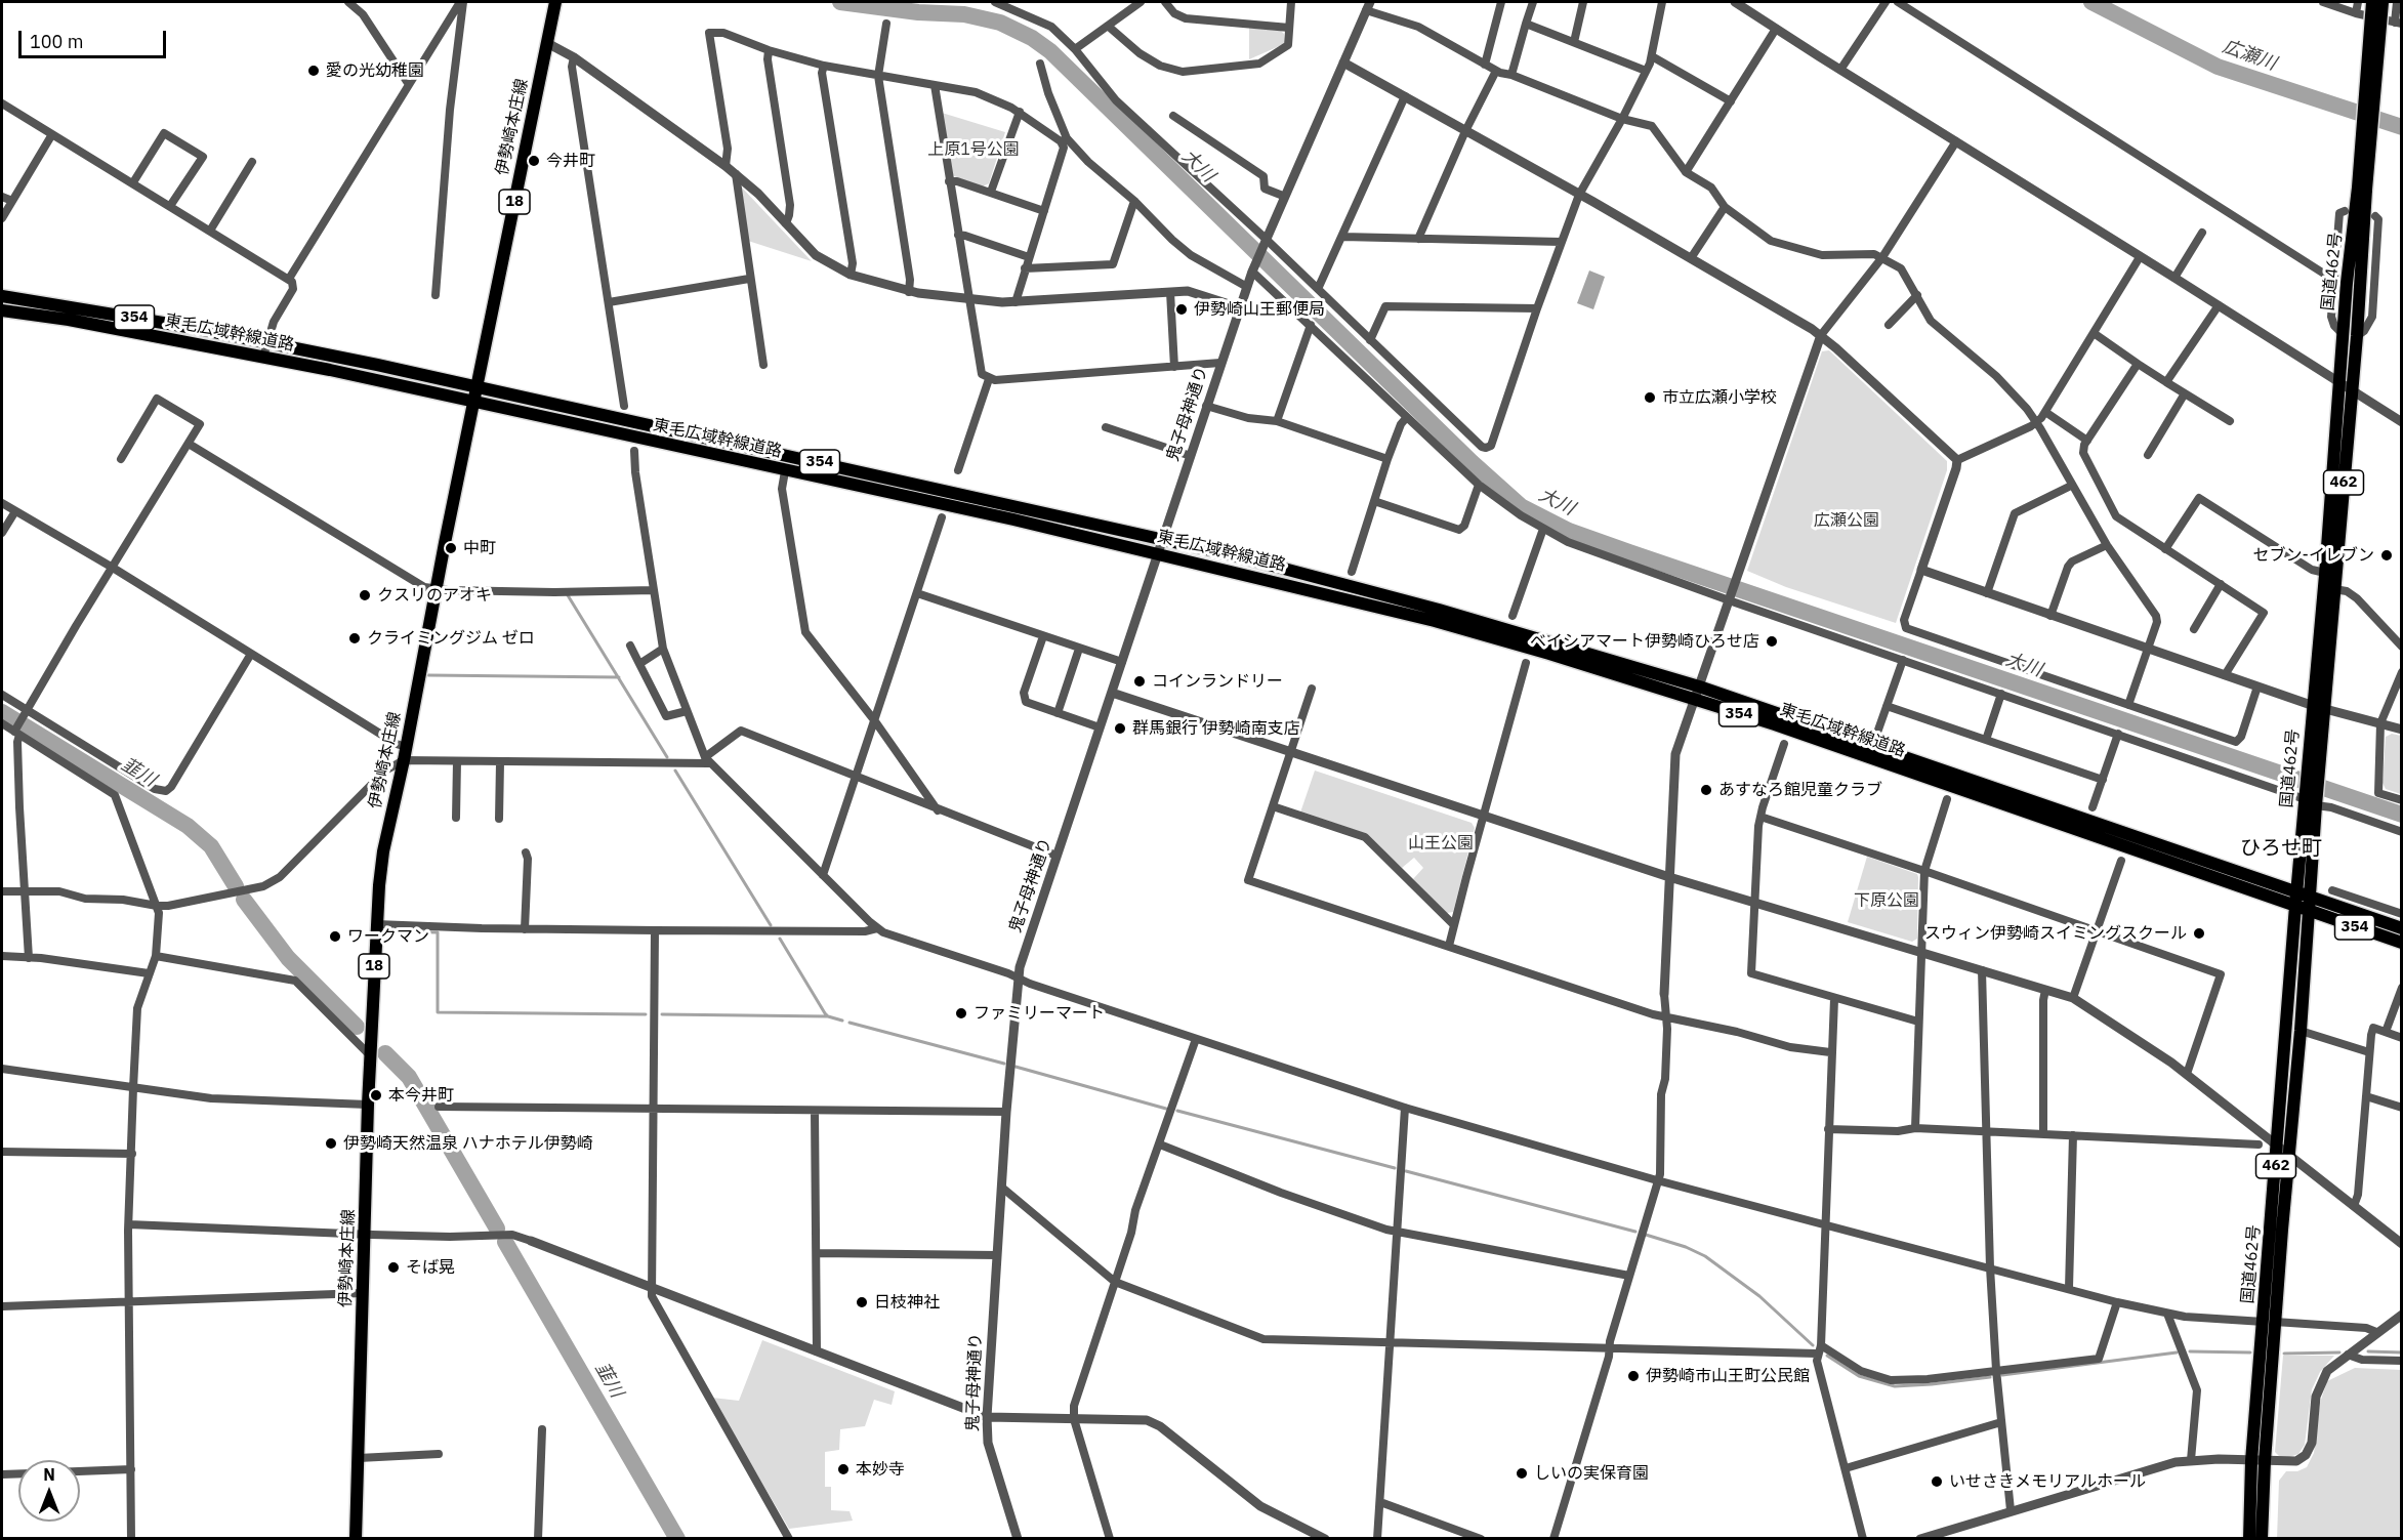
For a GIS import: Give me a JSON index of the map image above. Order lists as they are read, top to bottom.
{
  "streets": {
    "main road": [
      "伊勢崎本庄線",
      "18",
      "国道462号",
      "354",
      "東毛広域幹線道路",
      "462"
    ],
    "street": ["鬼子母神通り"]
  },
  "crossings": [
    ["伊勢崎本庄線", "東毛広域幹線道路"],
    ["国道462号", "東毛広域幹線道路"],
    ["東毛広域幹線道路", "鬼子母神通り"]
  ],
  "districts": ["ひろせ町"],
  "water": ["広瀬川", "大川", "韮川"],
  "parks": [
    "上原1号公園",
    "広瀬公園",
    "山王公園",
    "下原公園"
  ],
  "places": [
    "愛の光幼稚園",
    "今井町",
    "伊勢崎山王郵便局",
    "市立広瀬小学校",
    "中町",
    "セブン-イレブン",
    "クスリのアオキ",
    "クライミングジム ゼロ",
    "ベイシアマート伊勢崎ひろせ店",
    "コインランドリー",
    "群馬銀行 伊勢崎南支店",
    "あすなろ館児童クラブ",
    "スウィン伊勢崎スイミングスクール",
    "ワークマン",
    "ファミリーマート",
    "本今井町",
    "伊勢崎天然温泉 ハナホテル伊勢崎",
    "そば晃",
    "日枝神社",
    "伊勢崎市山王町公民館",
    "本妙寺",
    "しいの実保育園",
    "いせさきメモリアルホール"
  ],
  "scale_bar": "100 m",
  "north": "top"
}
